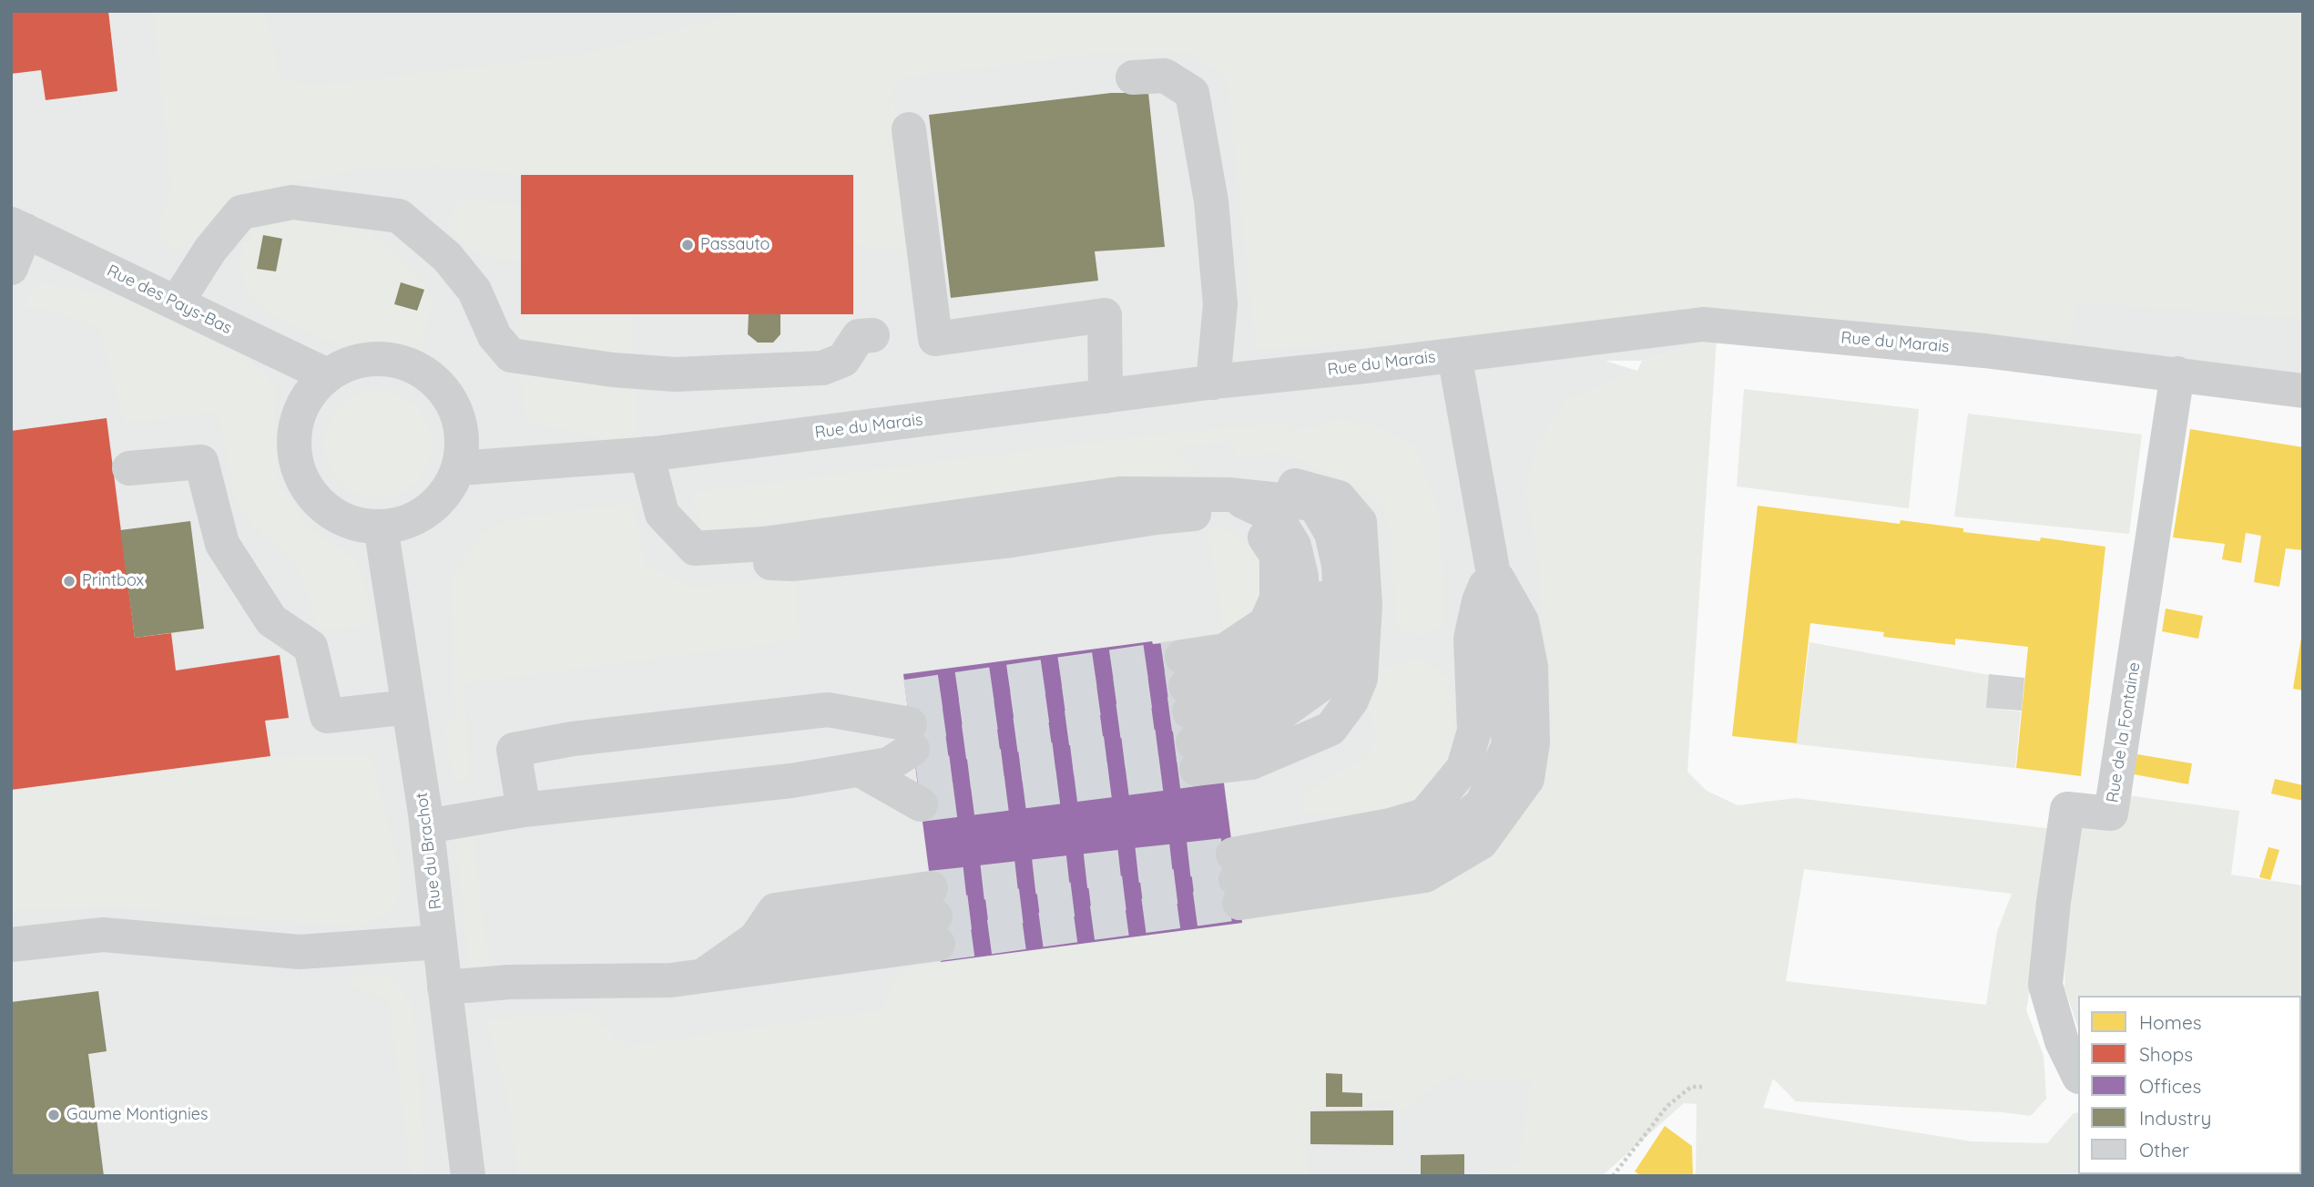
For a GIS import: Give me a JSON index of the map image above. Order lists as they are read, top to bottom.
{
  "streets": {
    "street": [
      "Rue des Pays-Bas",
      "Rue du Marais",
      "Rue de la Fontaine",
      "Rue du Brachot"
    ]
  },
  "crossings": [
    ["Rue des Pays-Bas", "Rue du Marais"],
    ["Rue des Pays-Bas", "Rue du Brachot"],
    ["Rue du Marais", "Rue de la Fontaine"],
    ["Rue du Marais", "Rue du Brachot"]
  ],
  "places": ["Passauto", "Printbox", "Gaume Montignies"],
  "legend": [
    "Homes",
    "Shops",
    "Offices",
    "Industry",
    "Other"
  ]
}
